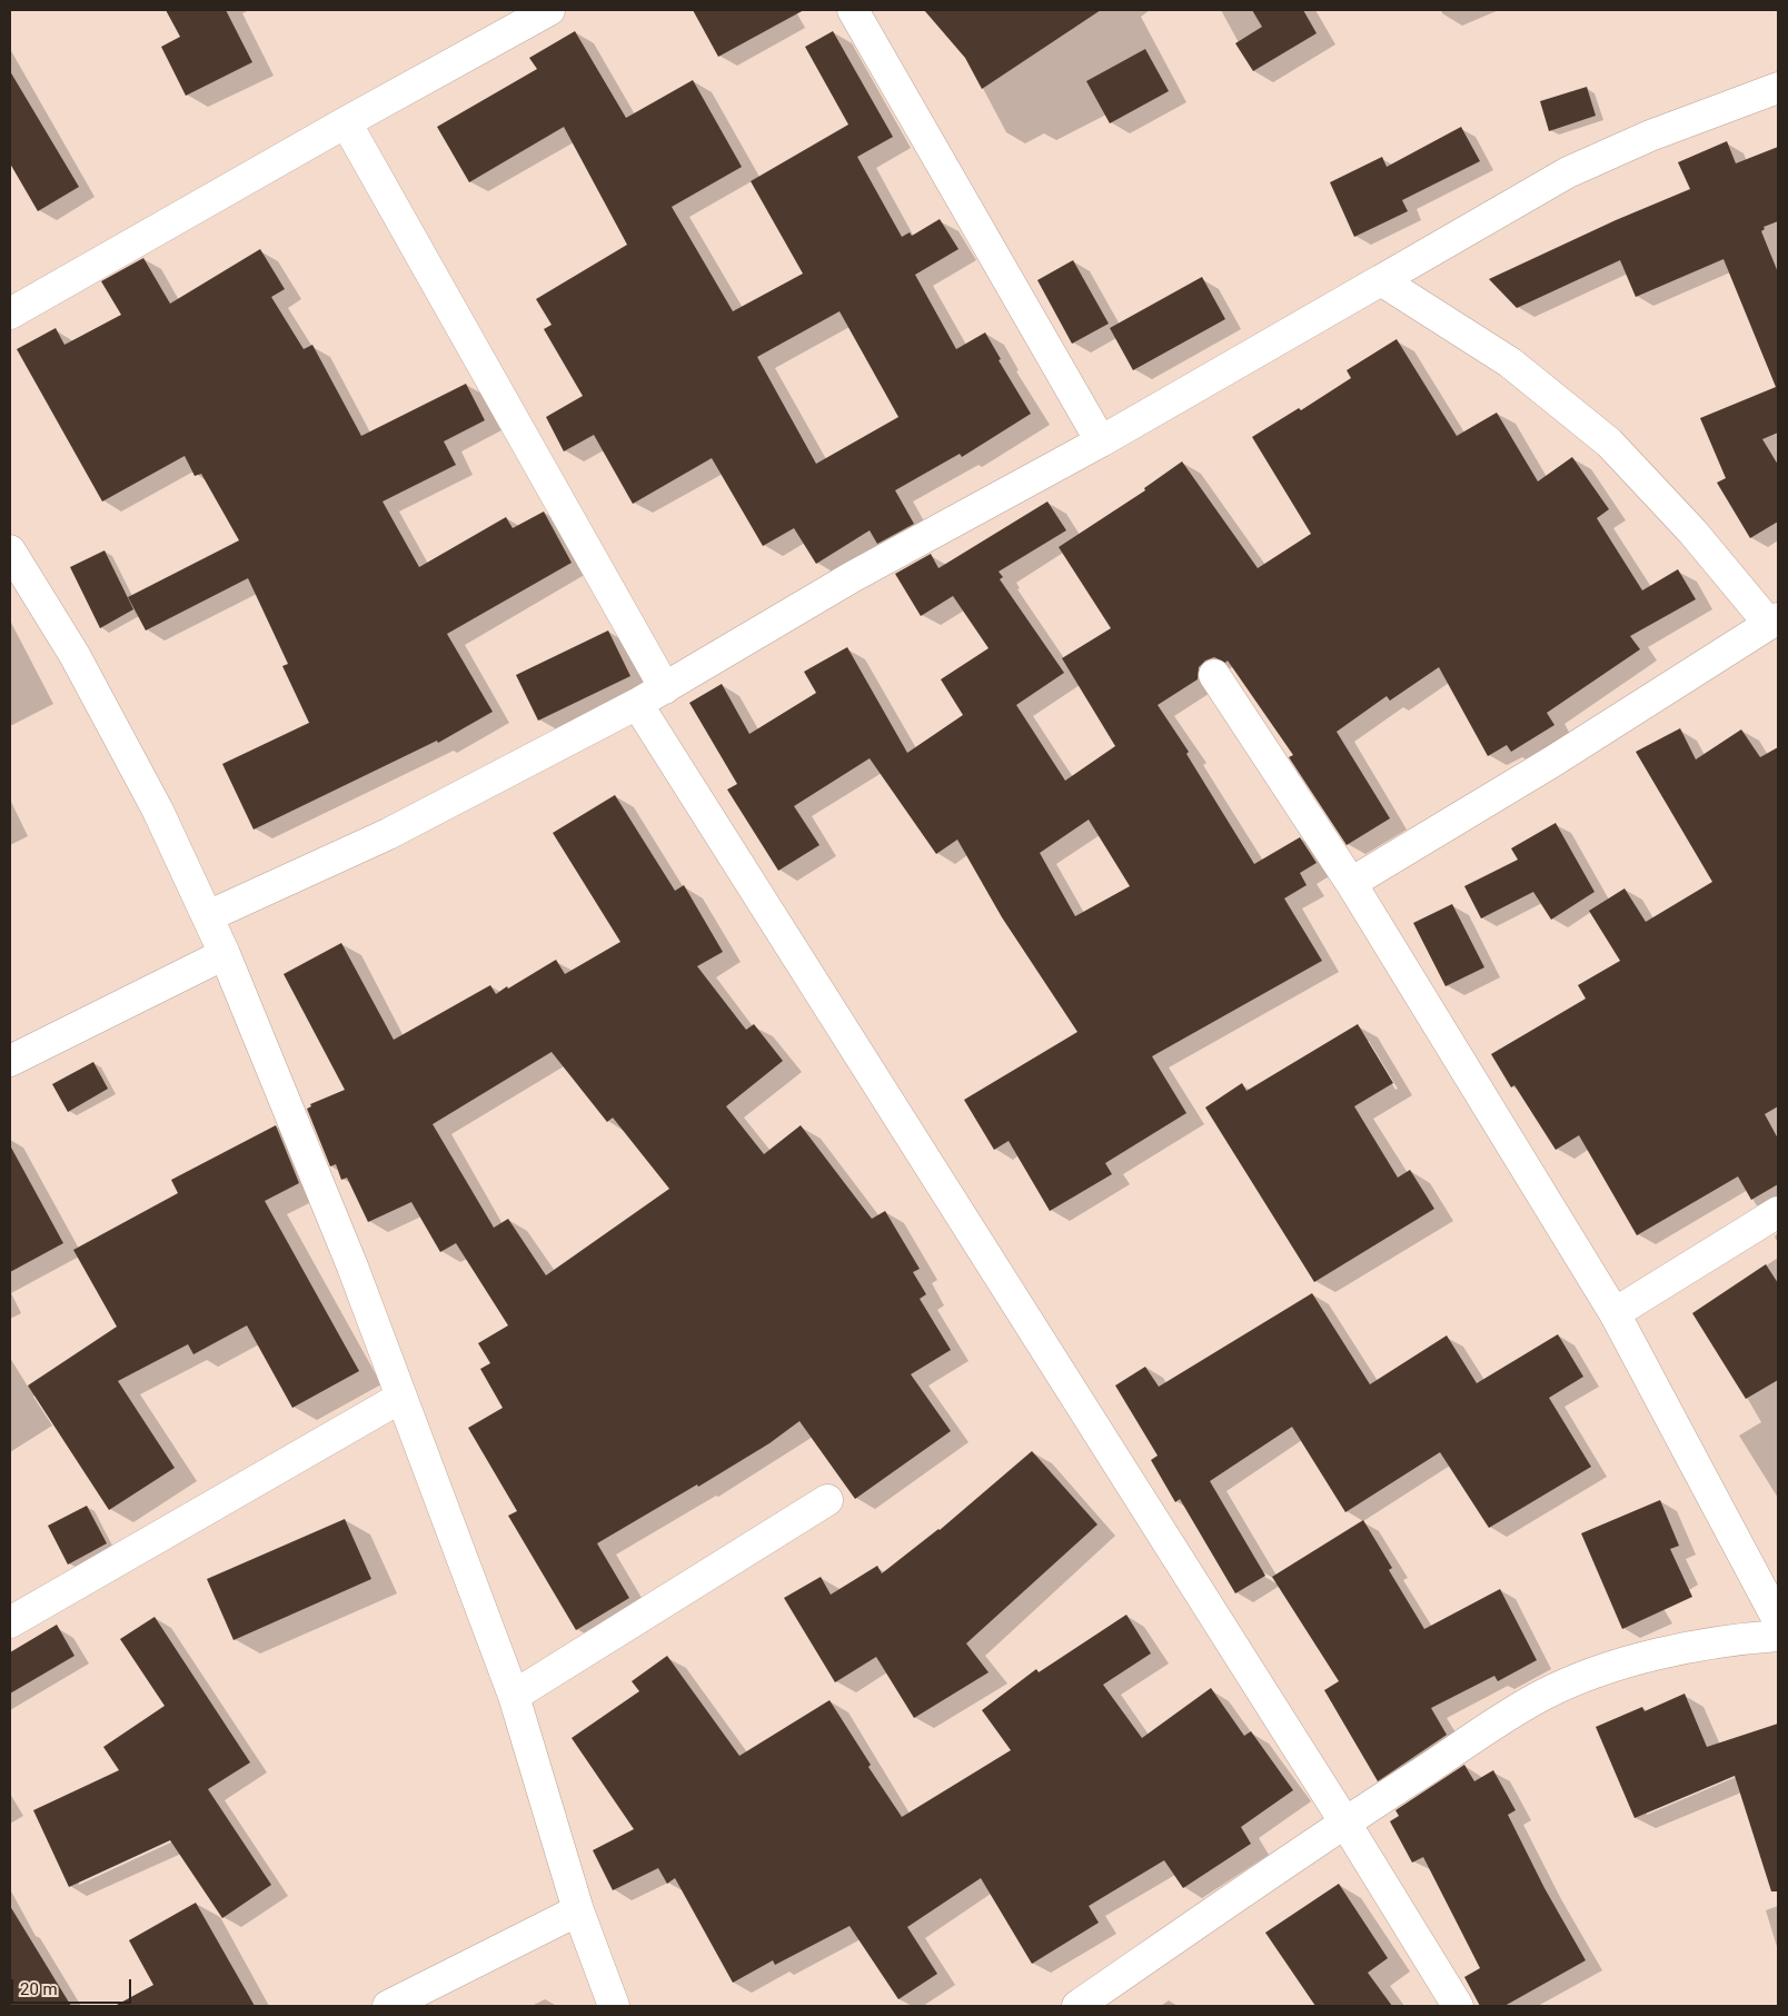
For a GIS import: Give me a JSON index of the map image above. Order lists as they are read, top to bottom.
{
  "scale_bar": "20 m"
}
